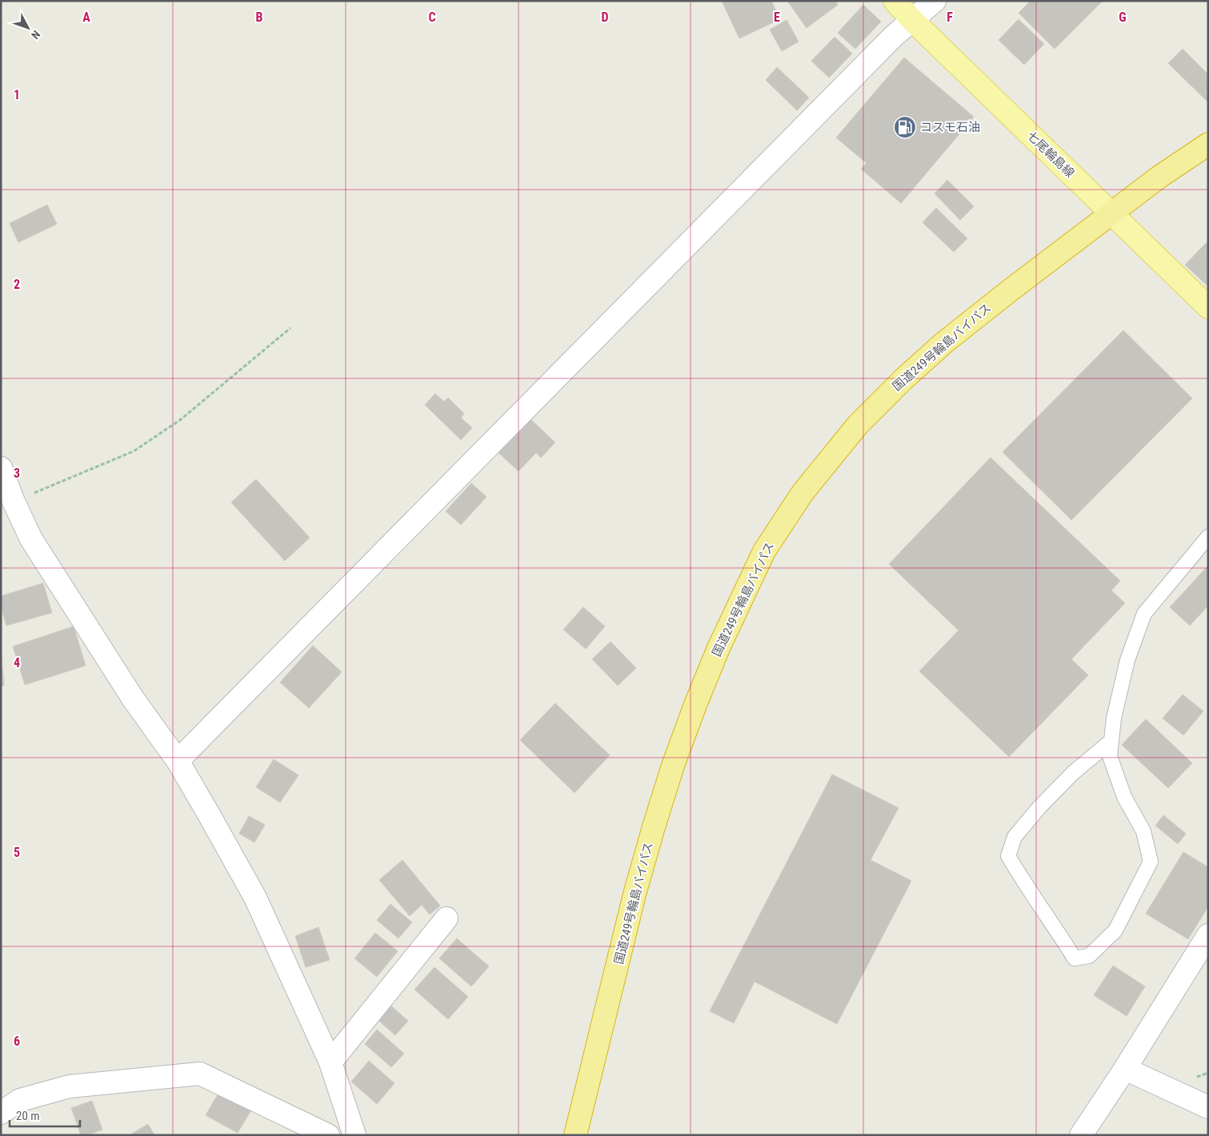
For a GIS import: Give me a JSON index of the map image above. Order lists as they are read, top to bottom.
{
  "streets": {
    "highway": ["国道249号輪島バイパス"],
    "main road": ["七尾輪島線"]
  },
  "crossings": [
    ["七尾輪島線", "国道249号輪島バイパス"]
  ],
  "places": {
    "fuel station": ["コスモ石油"]
  },
  "scale_bar": "20 m",
  "north": "bottom right",
  "grid": {
    "columns": [
      "A",
      "B",
      "C",
      "D",
      "E",
      "F",
      "G"
    ],
    "rows": [
      "1",
      "2",
      "3",
      "4",
      "5",
      "6"
    ]
  }
}
